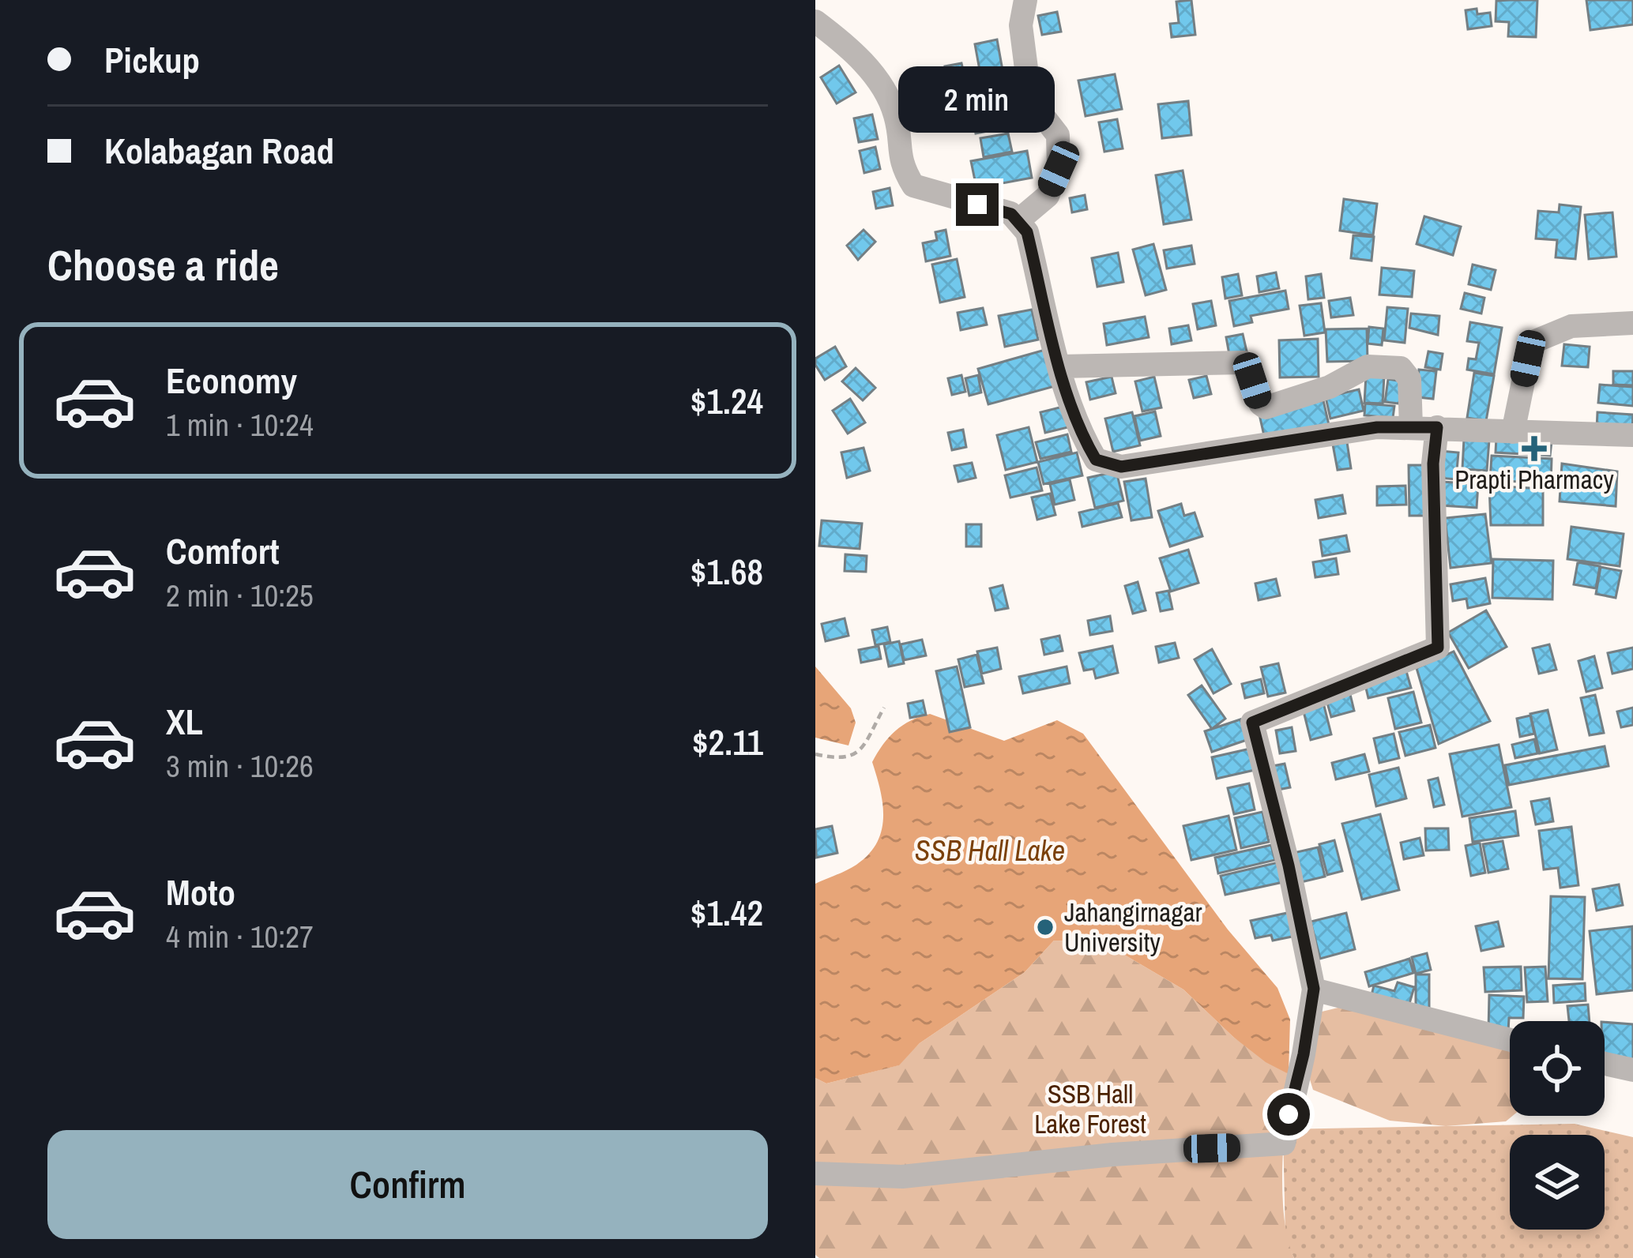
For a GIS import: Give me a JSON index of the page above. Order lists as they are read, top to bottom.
{
  "water": ["SSB Hall Lake"],
  "parks": ["SSB Hall Lake Forest"],
  "places": {
    "health": ["Prapti Pharmacy"],
    "other": ["Jahangirnagar University"]
  },
  "page": {
    "banner": ["Pickup", "Kolabagan Road"],
    "bubble": "2 min",
    "heading": "Choose a ride",
    "list": [
      {
        "name": "Economy",
        "note": "1 min · 10:24",
        "value": "$1.24"
      },
      {
        "name": "Comfort",
        "note": "2 min · 10:25",
        "value": "$1.68"
      },
      {
        "name": "XL",
        "note": "3 min · 10:26",
        "value": "$2.11"
      },
      {
        "name": "Moto",
        "note": "4 min · 10:27",
        "value": "$1.42"
      }
    ],
    "buttons": "Confirm"
  }
}
